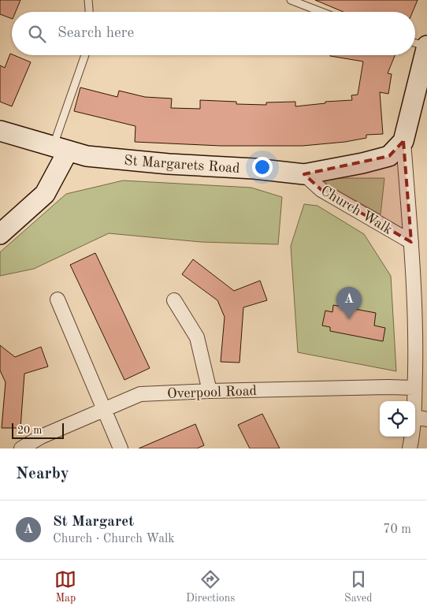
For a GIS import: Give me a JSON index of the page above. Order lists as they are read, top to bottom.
{
  "streets": {
    "street": ["St Margarets Road", "Church Walk", "Overpool Road"]
  },
  "crossings": [
    ["St Margarets Road", "Church Walk"],
    ["Church Walk", "Overpool Road"]
  ],
  "scale_bar": "20 m",
  "page": {
    "search": "Search here",
    "pins": "A",
    "scale": "20 m",
    "heading": "Nearby",
    "list": [
      {
        "mark": "A",
        "name": "St Margaret",
        "note": "Church · Church Walk",
        "value": "70 m"
      }
    ],
    "nav": ["Map", "Directions", "Saved"]
  }
}
